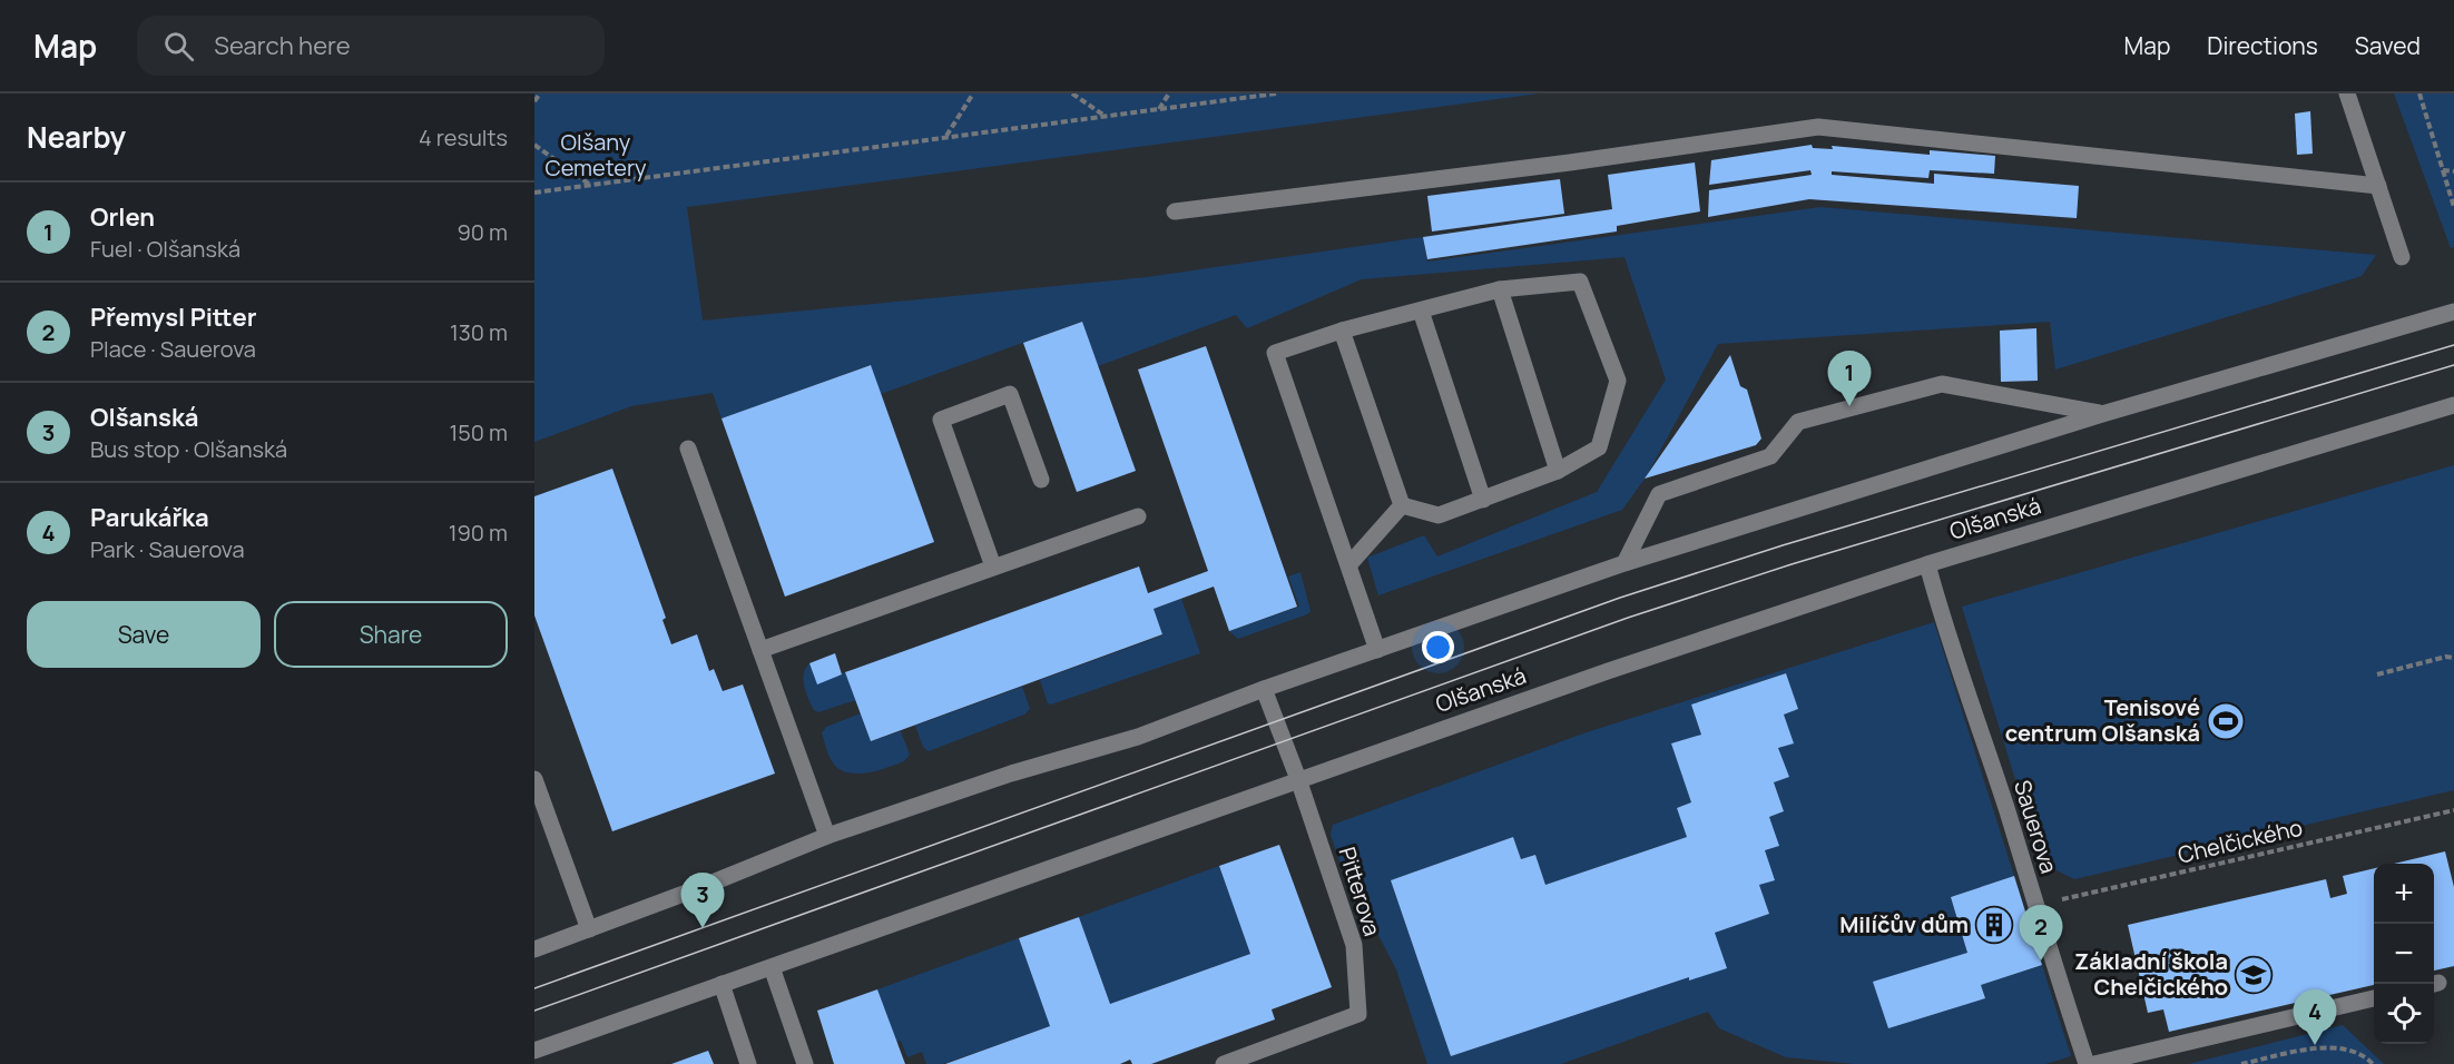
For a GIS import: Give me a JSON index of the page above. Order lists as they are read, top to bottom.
{
  "streets": {
    "street": ["Olšanská", "Sauerova", "Pitterova"],
    "path": ["Chelčického"]
  },
  "crossings": [
    ["Olšanská", "Sauerova"],
    ["Olšanská", "Pitterova"],
    ["Sauerova", "Chelčického"]
  ],
  "parks": ["Olšany Cemetery"],
  "places": {
    "sports": ["Tenisové centrum Olšanská"],
    "building": ["Milíčův dům"],
    "school or university": ["Základní škola Chelčického"]
  },
  "page": {
    "header": "Map",
    "search": "Search here",
    "nav": ["Map", "Directions", "Saved"],
    "heading": ["Nearby", "4 results"],
    "list": [
      {
        "mark": "1",
        "name": "Orlen",
        "note": "Fuel · Olšanská",
        "value": "90 m"
      },
      {
        "mark": "2",
        "name": "Přemysl Pitter",
        "note": "Place · Sauerova",
        "value": "130 m"
      },
      {
        "mark": "3",
        "name": "Olšanská",
        "note": "Bus stop · Olšanská",
        "value": "150 m"
      },
      {
        "mark": "4",
        "name": "Parukářka",
        "note": "Park · Sauerova",
        "value": "190 m"
      }
    ],
    "pins": [
      "1",
      "3",
      "2",
      "4"
    ],
    "buttons": ["Save", "Share"],
    "map_buttons": ["+", "−"]
  }
}
